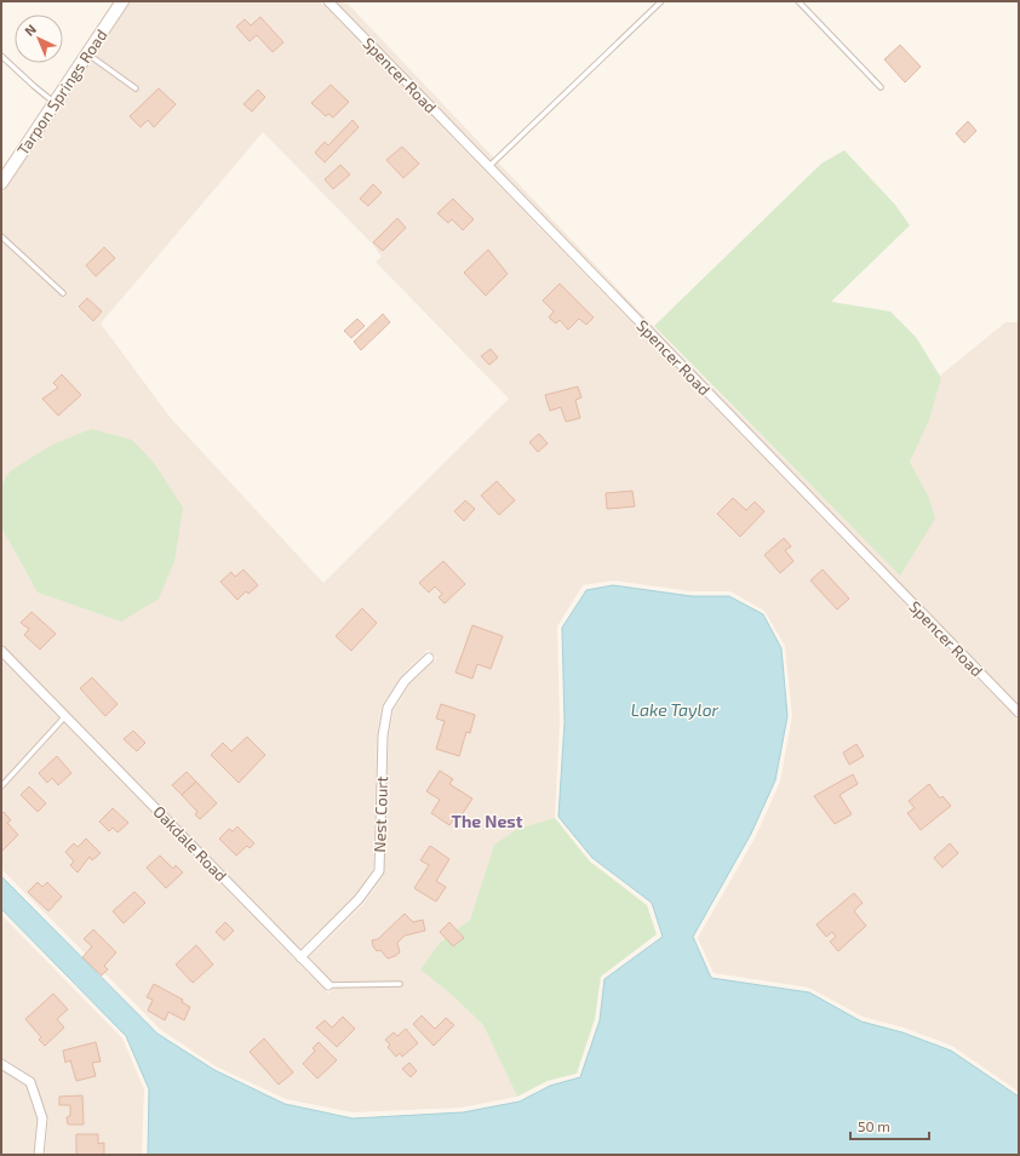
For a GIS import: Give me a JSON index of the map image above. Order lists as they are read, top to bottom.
{
  "streets": {
    "main road": ["Tarpon Springs Road"],
    "street": ["Spencer Road", "Nest Court", "Oakdale Road"]
  },
  "crossings": [
    ["Nest Court", "Oakdale Road"]
  ],
  "districts": ["The Nest"],
  "water": ["Lake Taylor"],
  "scale_bar": "50 m",
  "north": "top left"
}
